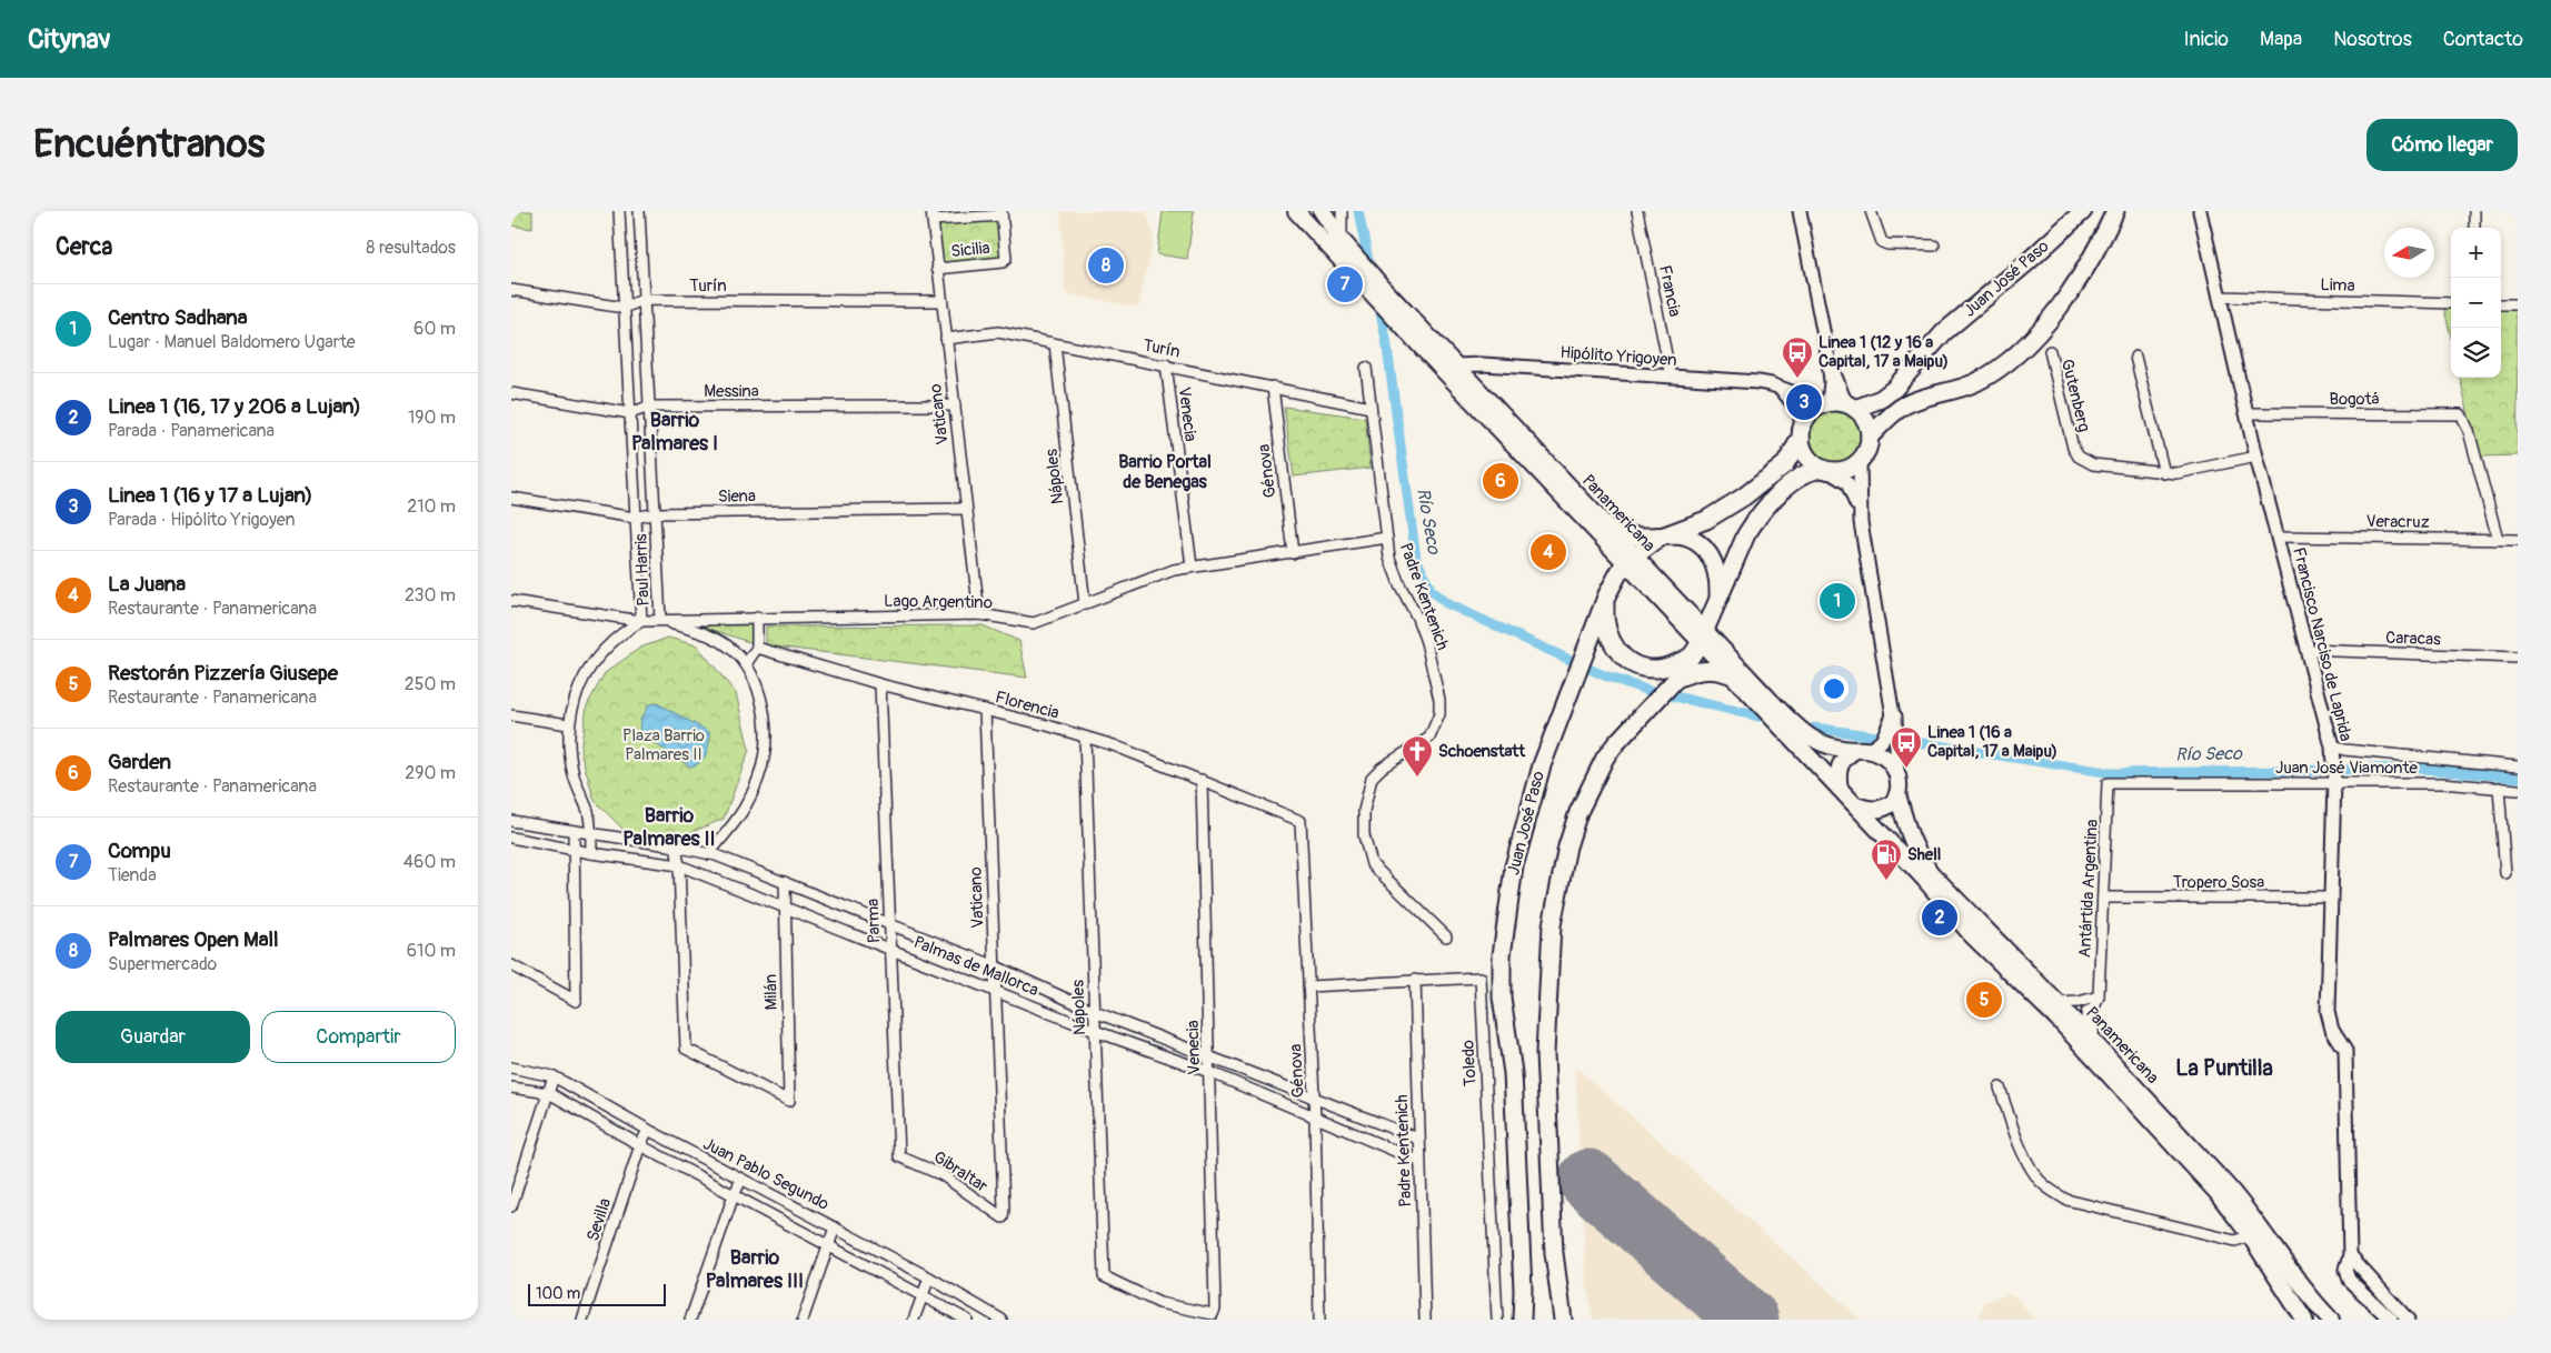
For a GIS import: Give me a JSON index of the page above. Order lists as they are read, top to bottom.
{
  "streets": {
    "highway": ["Juan José Paso"],
    "main road": ["Panamericana"],
    "street": [
      "Sicilia",
      "Turín",
      "Lima",
      "Francia",
      "Hipólito Yrigoyen",
      "Messina",
      "Gutenberg",
      "Bogotá",
      "Vaticano",
      "Venecia",
      "Génova",
      "Nápoles",
      "Siena",
      "Veracruz",
      "Paul Harris",
      "Padre Kentenich",
      "Lago Argentino",
      "Caracas",
      "Francisco Narciso de Laprida",
      "Florencia",
      "Juan José Viamonte",
      "Tropero Sosa",
      "Antártida Argentina",
      "Parma",
      "Palmas de Mallorca",
      "Milán",
      "Toledo",
      "Gibraltar",
      "Juan Pablo Segundo",
      "Sevilla"
    ]
  },
  "crossings": [
    ["Sicilia", "Vaticano"],
    ["Juan José Paso", "Hipólito Yrigoyen"],
    ["Juan José Paso", "Panamericana"],
    ["Turín", "Vaticano"],
    ["Turín", "Venecia"],
    ["Turín", "Génova"],
    ["Turín", "Nápoles"],
    ["Turín", "Paul Harris"],
    ["Turín", "Padre Kentenich"],
    ["Lima", "Francisco Narciso de Laprida"],
    ["Francia", "Hipólito Yrigoyen"],
    ["Hipólito Yrigoyen", "Panamericana"],
    ["Messina", "Vaticano"],
    ["Messina", "Paul Harris"],
    ["Gutenberg", "Francisco Narciso de Laprida"],
    ["Bogotá", "Veracruz"],
    ["Bogotá", "Francisco Narciso de Laprida"],
    ["Vaticano", "Siena"],
    ["Vaticano", "Lago Argentino"],
    ["Vaticano", "Florencia"],
    ["Vaticano", "Palmas de Mallorca"],
    ["Vaticano", "Gibraltar"],
    ["Venecia", "Nápoles"],
    ["Venecia", "Lago Argentino"],
    ["Venecia", "Florencia"],
    ["Venecia", "Palmas de Mallorca"],
    ["Génova", "Lago Argentino"],
    ["Génova", "Florencia"],
    ["Génova", "Palmas de Mallorca"],
    ["Génova", "Toledo"],
    ["Nápoles", "Lago Argentino"],
    ["Nápoles", "Florencia"],
    ["Nápoles", "Palmas de Mallorca"],
    ["Siena", "Paul Harris"],
    ["Veracruz", "Francisco Narciso de Laprida"],
    ["Paul Harris", "Lago Argentino"],
    ["Paul Harris", "Palmas de Mallorca"],
    ["Padre Kentenich", "Lago Argentino"],
    ["Padre Kentenich", "Palmas de Mallorca"],
    ["Padre Kentenich", "Toledo"],
    ["Caracas", "Francisco Narciso de Laprida"],
    ["Francisco Narciso de Laprida", "Juan José Viamonte"],
    ["Francisco Narciso de Laprida", "Tropero Sosa"],
    ["Florencia", "Parma"],
    ["Juan José Viamonte", "Antártida Argentina"],
    ["Tropero Sosa", "Antártida Argentina"],
    ["Parma", "Palmas de Mallorca"],
    ["Parma", "Gibraltar"],
    ["Palmas de Mallorca", "Milán"],
    ["Juan Pablo Segundo", "Sevilla"]
  ],
  "districts": [
    "Barrio Palmares I",
    "Barrio Portal de Benegas",
    "Barrio Palmares II",
    "La Puntilla",
    "Barrio Palmares III"
  ],
  "water": ["Río Seco"],
  "parks": ["Plaza Barrio Palmares II"],
  "places": {
    "bus stop": ["Linea 1 (12 y 16 a Capital, 17 a Maipu)", "Linea 1 (16 a Capital, 17 a Maipu)"],
    "church": ["Schoenstatt"],
    "fuel station": ["Shell"]
  },
  "scale_bar": "100 m",
  "north": "left",
  "page": {
    "header": "Citynav",
    "nav": [
      "Inicio",
      "Mapa",
      "Nosotros",
      "Contacto"
    ],
    "buttons": [
      "Cómo llegar",
      ["Guardar", "Compartir"]
    ],
    "title": "Encuéntranos",
    "heading": ["Cerca", "8 resultados"],
    "map_buttons": ["+", "−"],
    "pins": [
      "8",
      "7",
      "3",
      "6",
      "4",
      "1",
      "2",
      "5"
    ],
    "list": [
      {
        "mark": "1",
        "name": "Centro Sadhana",
        "note": "Lugar · Manuel Baldomero Ugarte",
        "value": "60 m"
      },
      {
        "mark": "2",
        "name": "Linea 1 (16, 17 y 206 a Lujan)",
        "note": "Parada · Panamericana",
        "value": "190 m"
      },
      {
        "mark": "3",
        "name": "Linea 1 (16 y 17 a Lujan)",
        "note": "Parada · Hipólito Yrigoyen",
        "value": "210 m"
      },
      {
        "mark": "4",
        "name": "La Juana",
        "note": "Restaurante · Panamericana",
        "value": "230 m"
      },
      {
        "mark": "5",
        "name": "Restorán Pizzería Giusepe",
        "note": "Restaurante · Panamericana",
        "value": "250 m"
      },
      {
        "mark": "6",
        "name": "Garden",
        "note": "Restaurante · Panamericana",
        "value": "290 m"
      },
      {
        "mark": "7",
        "name": "Compu",
        "note": "Tienda",
        "value": "460 m"
      },
      {
        "mark": "8",
        "name": "Palmares Open Mall",
        "note": "Supermercado",
        "value": "610 m"
      }
    ],
    "scale": "100 m"
  }
}
